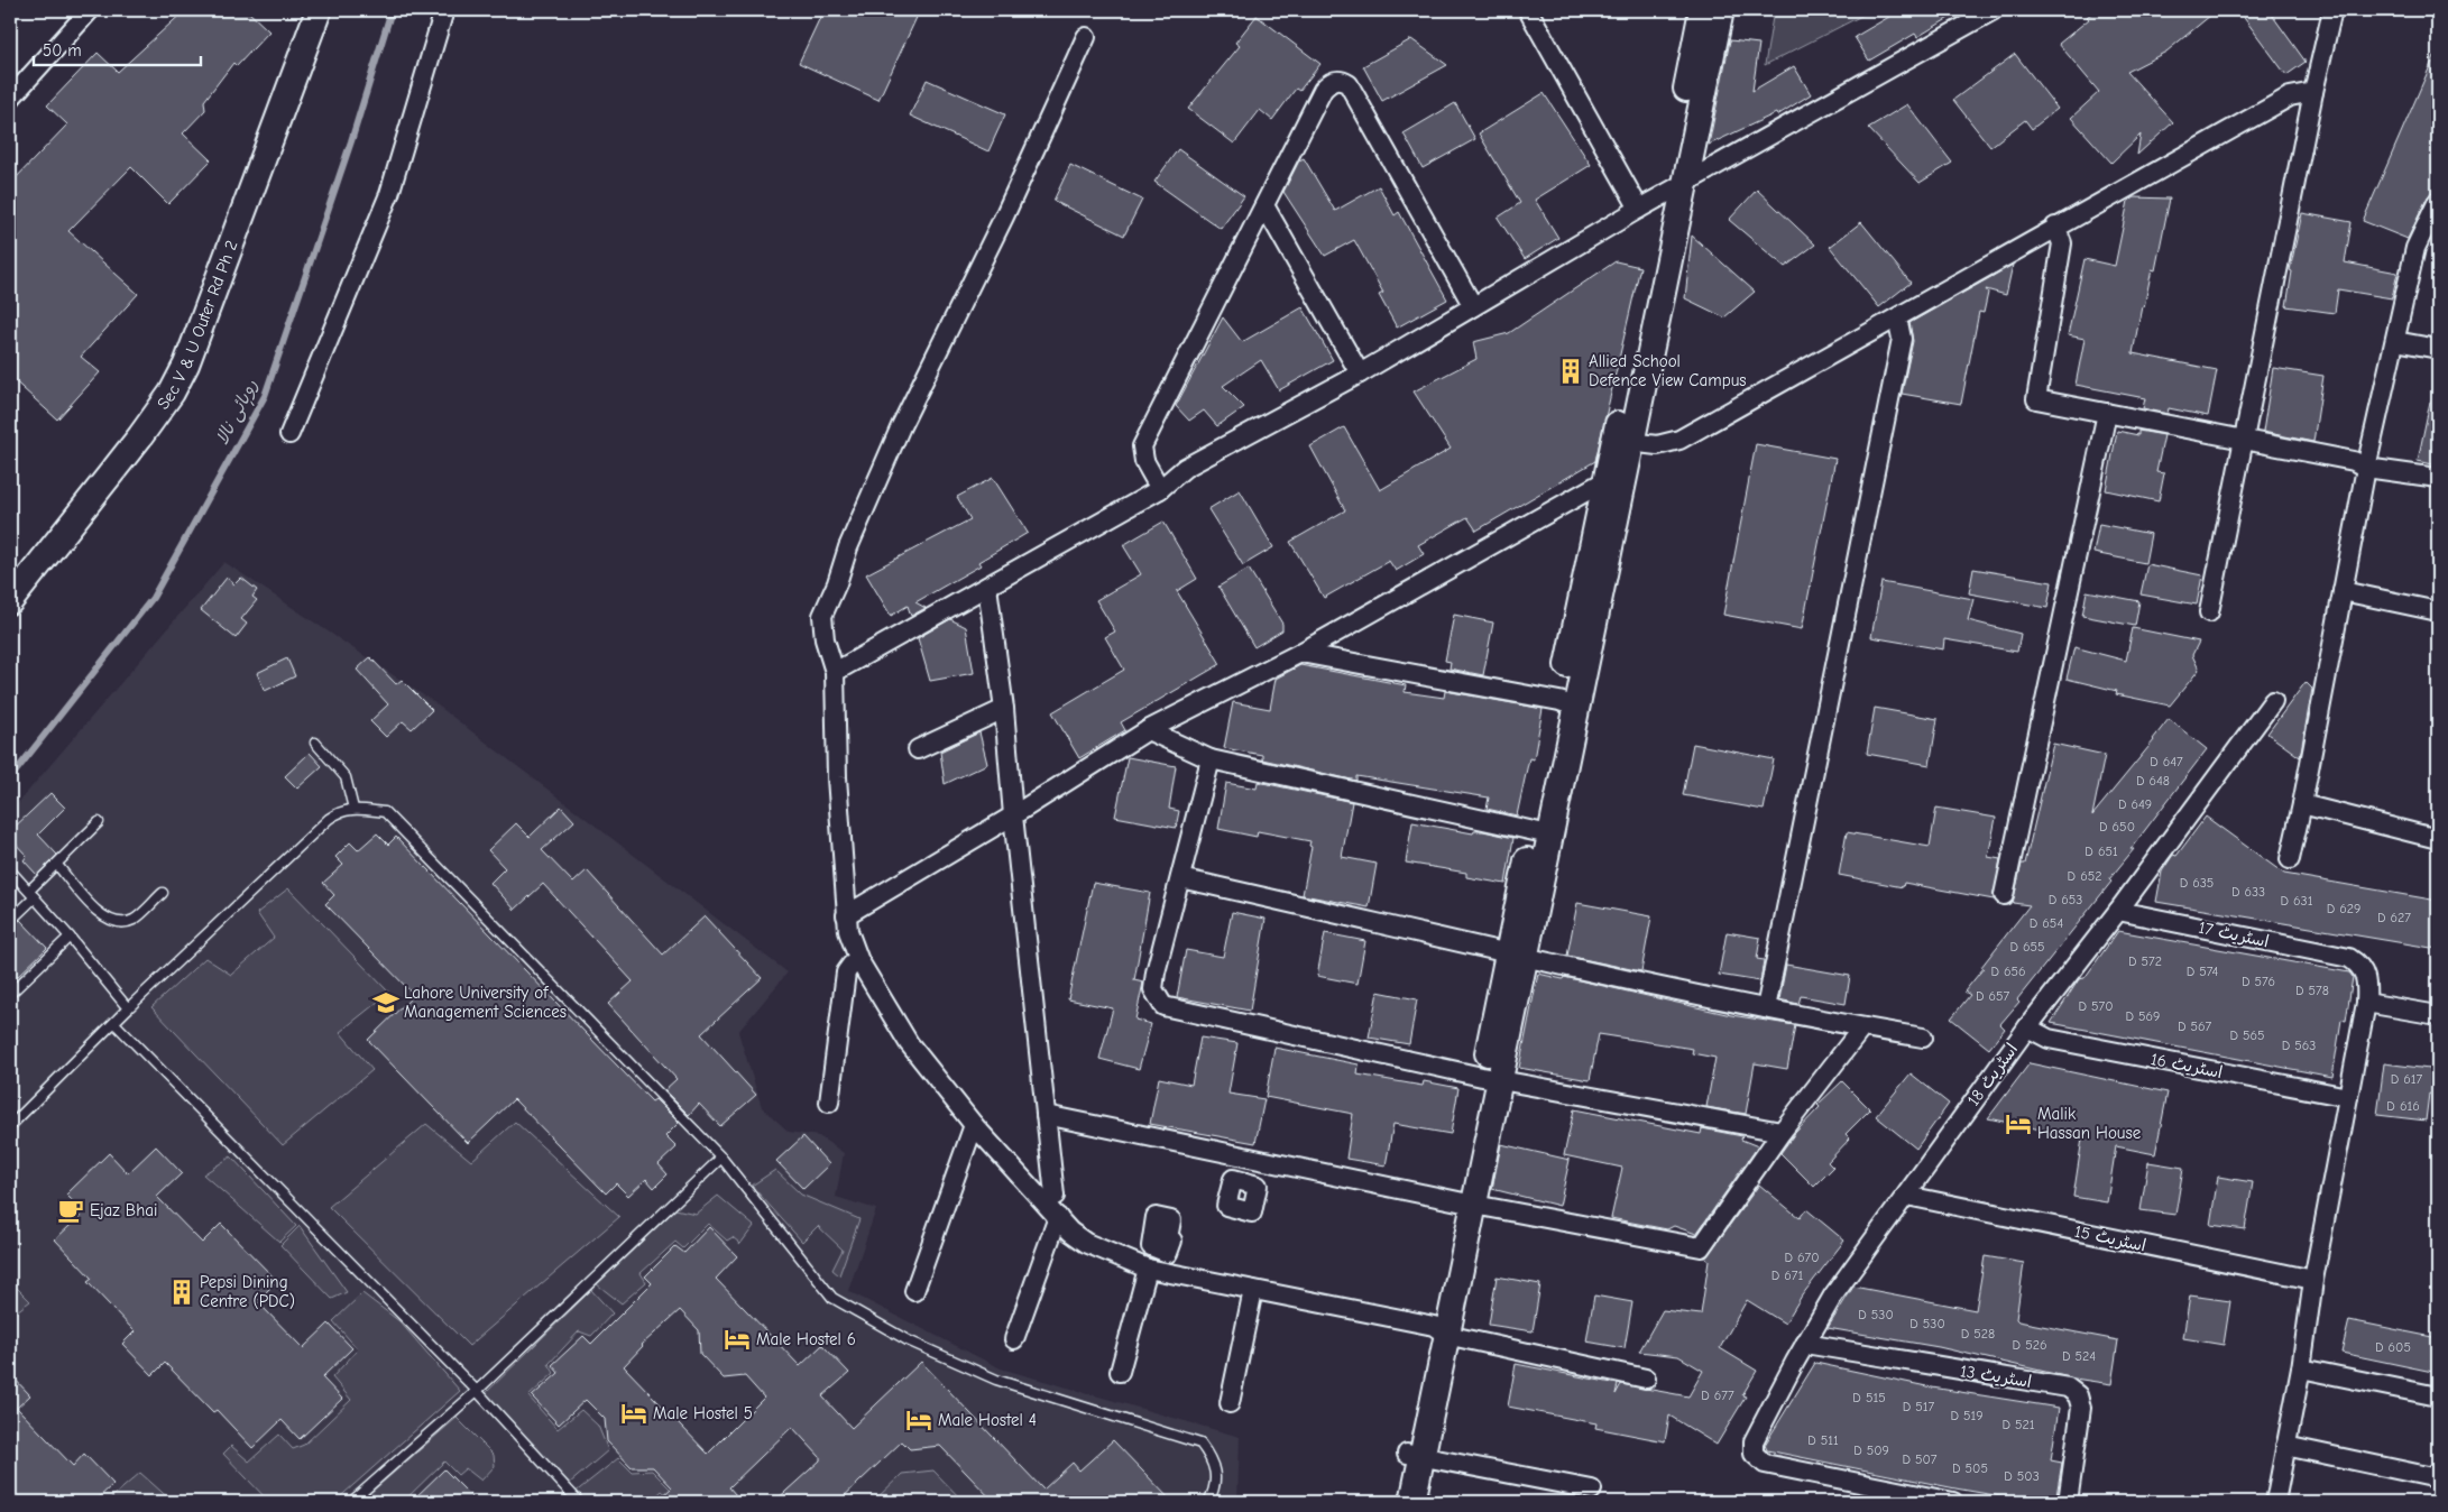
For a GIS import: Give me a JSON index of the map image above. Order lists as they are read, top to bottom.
{
  "streets": {
    "street": [
      "Sec V & U Outer Rd Ph 2",
      "اسٹریٹ 17",
      "اسٹریٹ 16",
      "اسٹریٹ 18",
      "اسٹریٹ 15",
      "اسٹریٹ 13"
    ]
  },
  "crossings": [
    ["اسٹریٹ 17", "اسٹریٹ 18"],
    ["اسٹریٹ 16", "اسٹریٹ 18"],
    ["اسٹریٹ 18", "اسٹریٹ 15"],
    ["اسٹریٹ 18", "اسٹریٹ 13"]
  ],
  "water": ["روہائی نالا"],
  "places": {
    "building": ["Allied School Defence View Campus", "Pepsi Dining Centre (PDC)"],
    "school or university": ["Lahore University of Management Sciences"],
    "hotel": [
      "Malik Hassan House",
      "Male Hostel 6",
      "Male Hostel 5",
      "Male Hostel 4"
    ],
    "cafe": ["Ejaz Bhai"]
  },
  "house_numbers": [
    "D 647",
    "D 648",
    "D 649",
    "D 650",
    "D 651",
    "D 652",
    "D 635",
    "D 633",
    "D 653",
    "D 631",
    "D 629",
    "D 627",
    "D 654",
    "D 655",
    "D 572",
    "D 656",
    "D 574",
    "D 576",
    "D 578",
    "D 657",
    "D 570",
    "D 569",
    "D 567",
    "D 565",
    "D 563",
    "D 617",
    "D 616",
    "D 670",
    "D 671",
    "D 530",
    "D 530",
    "D 528",
    "D 526",
    "D 605",
    "D 524",
    "D 677",
    "D 515",
    "D 517",
    "D 519",
    "D 521",
    "D 511",
    "D 509",
    "D 507",
    "D 505",
    "D 503"
  ],
  "scale_bar": "50 m"
}
